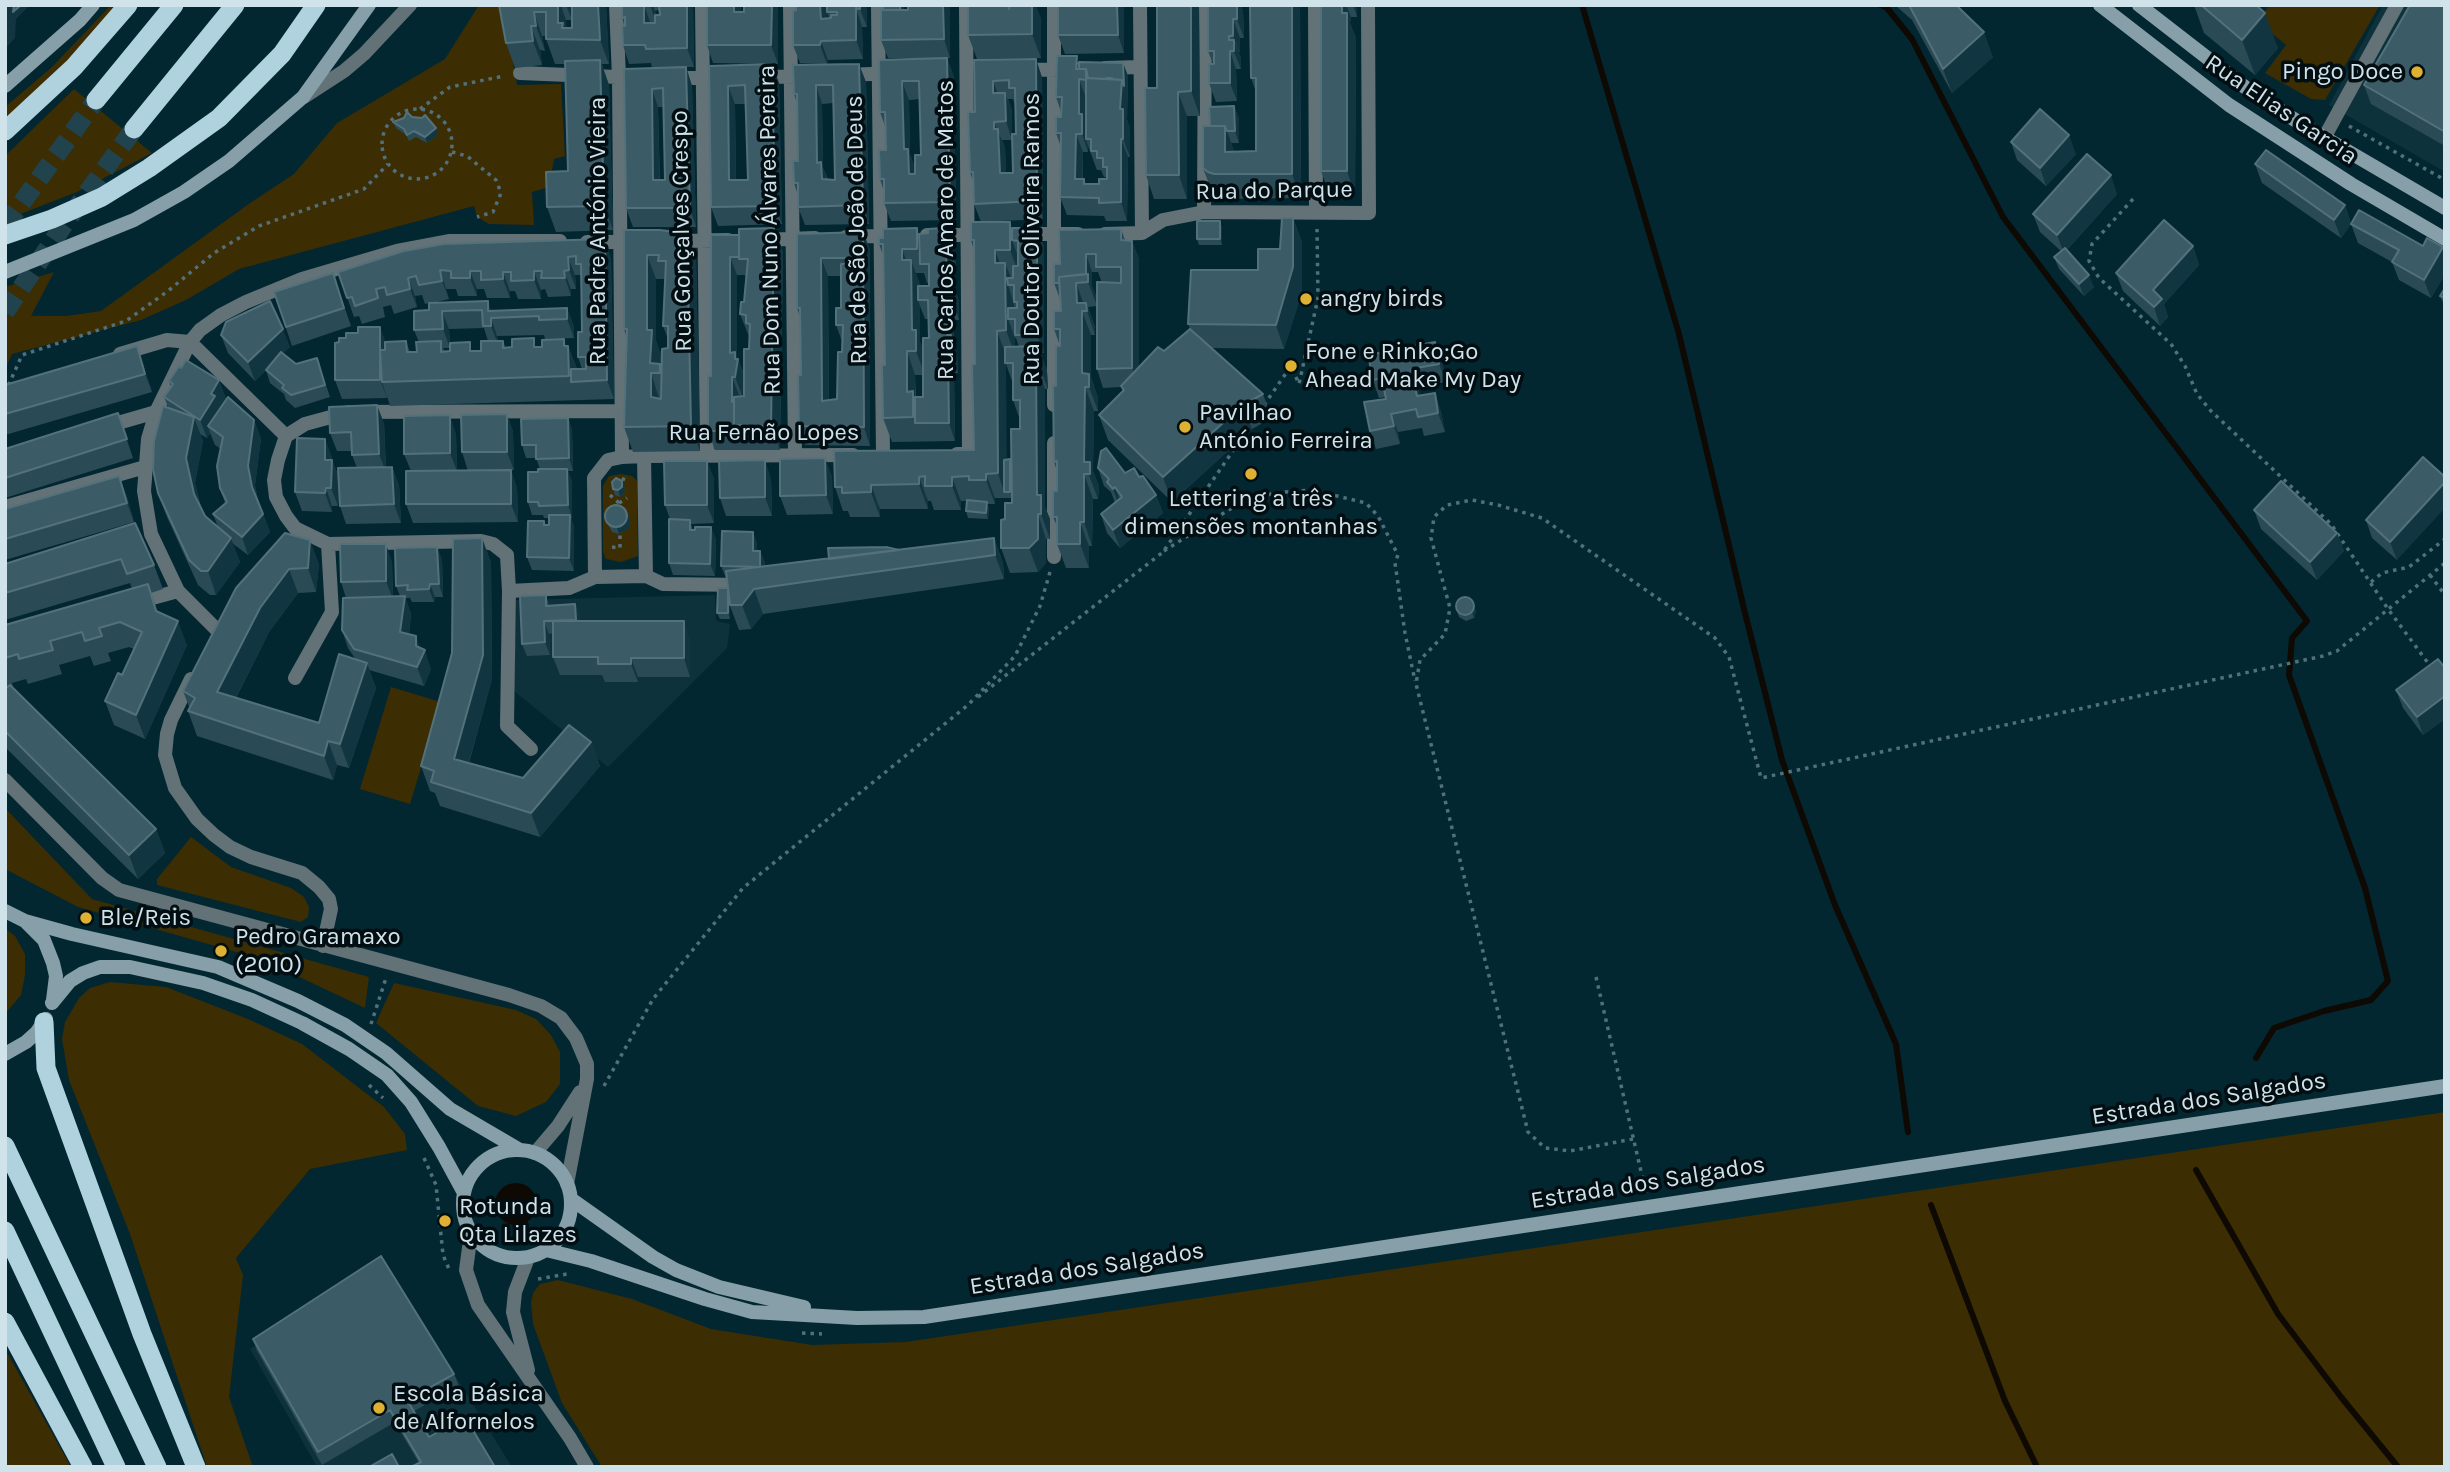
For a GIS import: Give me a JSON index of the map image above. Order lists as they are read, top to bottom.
{
  "streets": {
    "main road": ["Rua Elias Garcia", "Estrada dos Salgados"],
    "street": [
      "Rua do Parque",
      "Rua Dom Nuno Álvares Pereira",
      "Rua de São João de Deus",
      "Rua Carlos Amaro de Matos",
      "Rua Padre António Vieira",
      "Rua Gonçalves Crespo",
      "Rua Doutor Oliveira Ramos",
      "Rua Fernão Lopes"
    ]
  },
  "crossings": [
    ["Rua Dom Nuno Álvares Pereira", "Rua Fernão Lopes"],
    ["Rua de São João de Deus", "Rua Fernão Lopes"],
    ["Rua Padre António Vieira", "Rua Fernão Lopes"],
    ["Rua Gonçalves Crespo", "Rua Fernão Lopes"]
  ],
  "places": [
    "Pingo Doce",
    "angry birds",
    "Fone e Rinko;Go Ahead Make My Day",
    "Pavilhao António Ferreira",
    "Lettering a três dimensões montanhas",
    "Ble/Reis",
    "Pedro Gramaxo (2010)",
    "Rotunda Qta Lilazes",
    "Escola Básica de Alfornelos"
  ]
}
